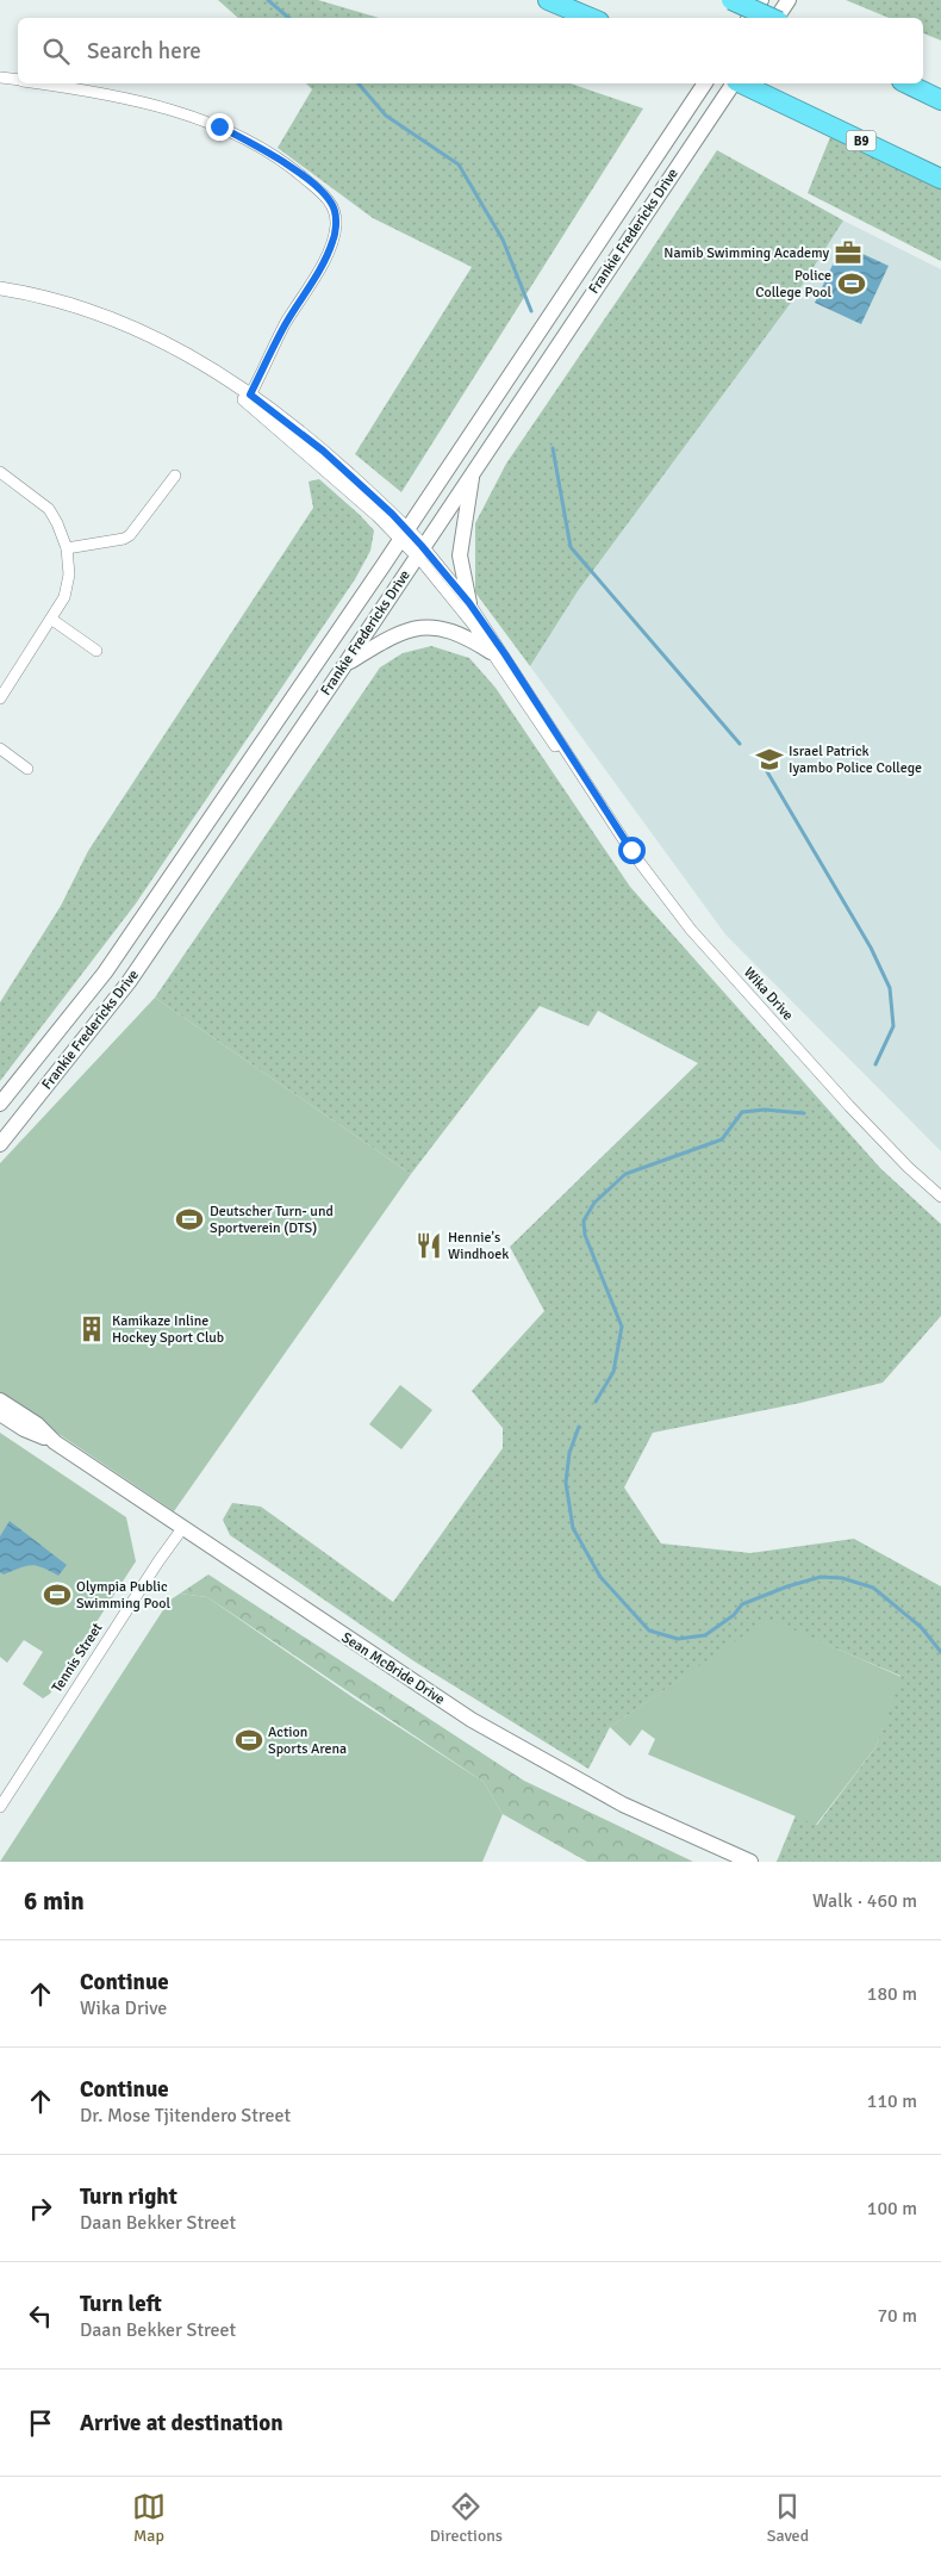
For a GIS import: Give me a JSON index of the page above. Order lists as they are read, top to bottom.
{
  "streets": {
    "highway": ["B9"],
    "main road": ["Frankie Fredericks Drive", "Sean McBride Drive"],
    "street": ["Wika Drive", "Tennis Street"]
  },
  "crossings": [
    ["Frankie Fredericks Drive", "Wika Drive"],
    ["Tennis Street", "Sean McBride Drive"]
  ],
  "places": {
    "office": ["Namib Swimming Academy"],
    "sports": [
      "Police College Pool",
      "Deutscher Turn- und Sportverein (DTS)",
      "Olympia Public Swimming Pool",
      "Action Sports Arena"
    ],
    "school or university": ["Israel Patrick Iyambo Police College"],
    "restaurant": ["Hennie's Windhoek"],
    "building": ["Kamikaze Inline Hockey Sport Club"]
  },
  "page": {
    "search": "Search here",
    "heading": ["6 min", "Walk · 460 m"],
    "list": [
      ["Continue", "Wika Drive", "180 m"],
      ["Continue", "Dr. Mose Tjitendero Street", "110 m"],
      ["Turn right", "Daan Bekker Street", "100 m"],
      ["Turn left", "Daan Bekker Street", "70 m"],
      "Arrive at destination"
    ],
    "nav": ["Map", "Directions", "Saved"]
  }
}
